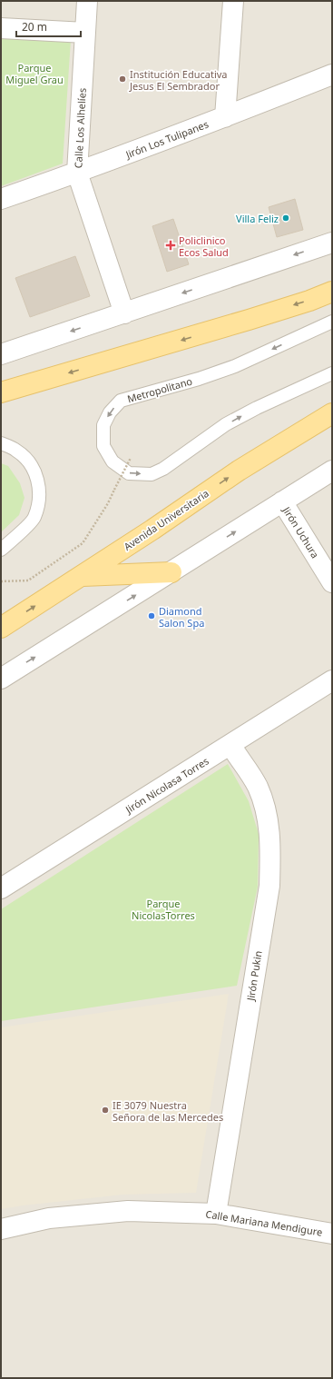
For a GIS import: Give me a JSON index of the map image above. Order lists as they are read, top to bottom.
{
  "streets": {
    "main road": ["Avenida Universitaria"],
    "street": [
      "Calle Los Alhelíes",
      "Jirón Los Tulipanes",
      "Jirón Uchura",
      "Jirón Nicolasa Torres",
      "Jirón Pukin",
      "Calle Mariana Mendigure"
    ],
    "lane": ["Metropolitano"]
  },
  "crossings": [
    ["Calle Los Alhelíes", "Jirón Los Tulipanes"],
    ["Jirón Nicolasa Torres", "Jirón Pukin"],
    ["Jirón Pukin", "Calle Mariana Mendigure"]
  ],
  "parks": ["Parque Miguel Grau", "Parque NicolasTorres"],
  "places": {
    "other": [
      "Institución Educativa Jesus El Sembrador",
      "Villa Feliz",
      "Diamond Salon Spa",
      "IE 3079 Nuestra Señora de las Mercedes"
    ],
    "health": ["Policlinico Ecos Salud"]
  },
  "scale_bar": "20 m"
}
